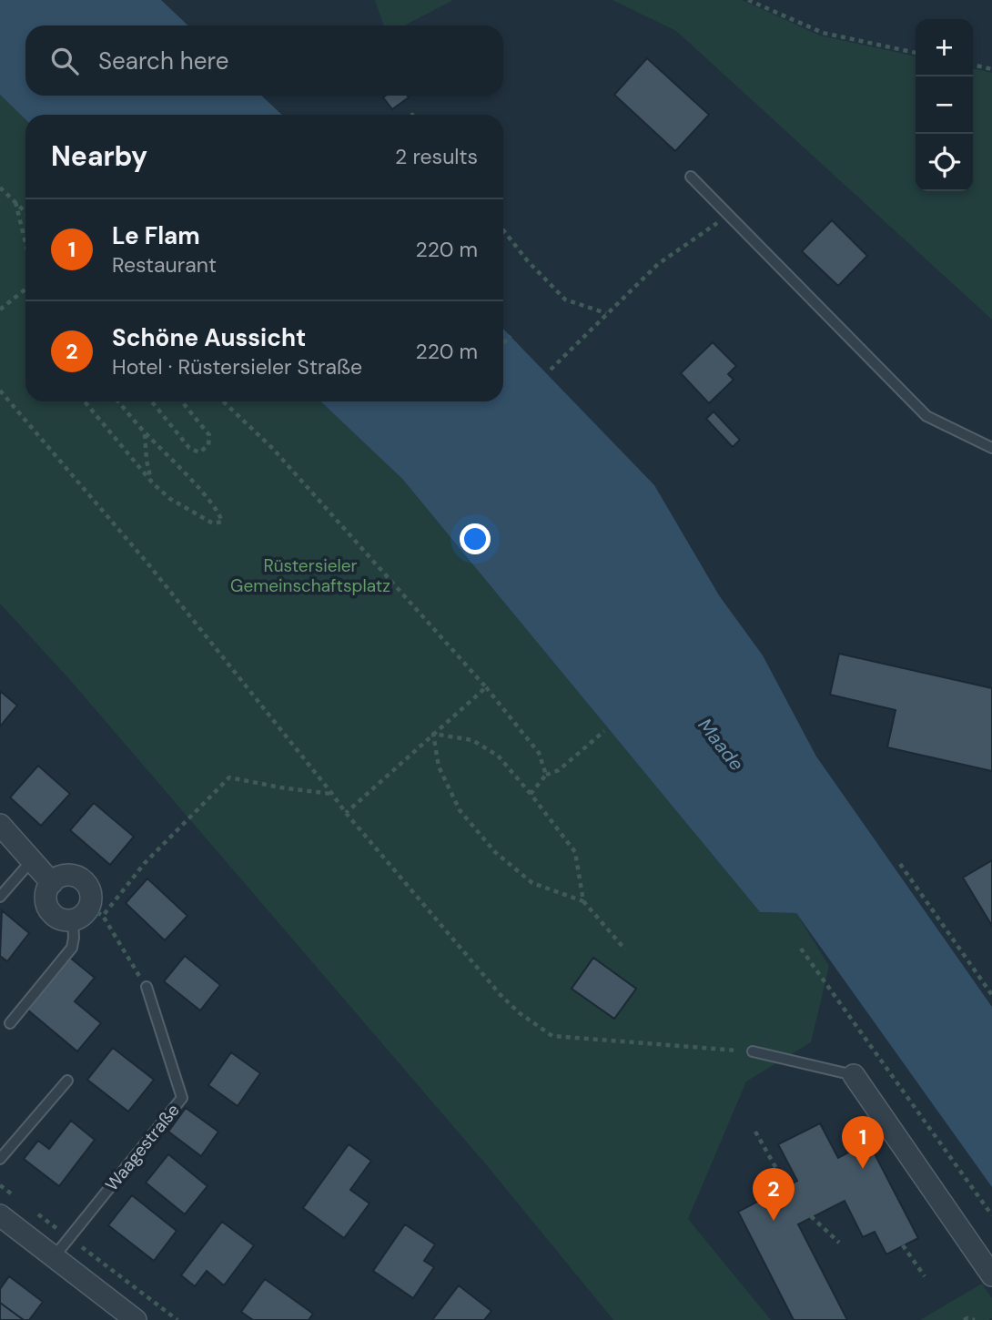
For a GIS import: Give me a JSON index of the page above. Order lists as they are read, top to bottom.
{
  "streets": {
    "lane": ["Waagestraße"]
  },
  "water": ["Maade"],
  "parks": ["Rüstersieler Gemeinschaftsplatz"],
  "page": {
    "map_buttons": ["+", "−"],
    "search": "Search here",
    "heading": ["Nearby", "2 results"],
    "list": [
      {
        "mark": "1",
        "name": "Le Flam",
        "note": "Restaurant",
        "value": "220 m"
      },
      {
        "mark": "2",
        "name": "Schöne Aussicht",
        "note": "Hotel · Rüstersieler Straße",
        "value": "220 m"
      }
    ],
    "pins": ["1", "2"]
  }
}
